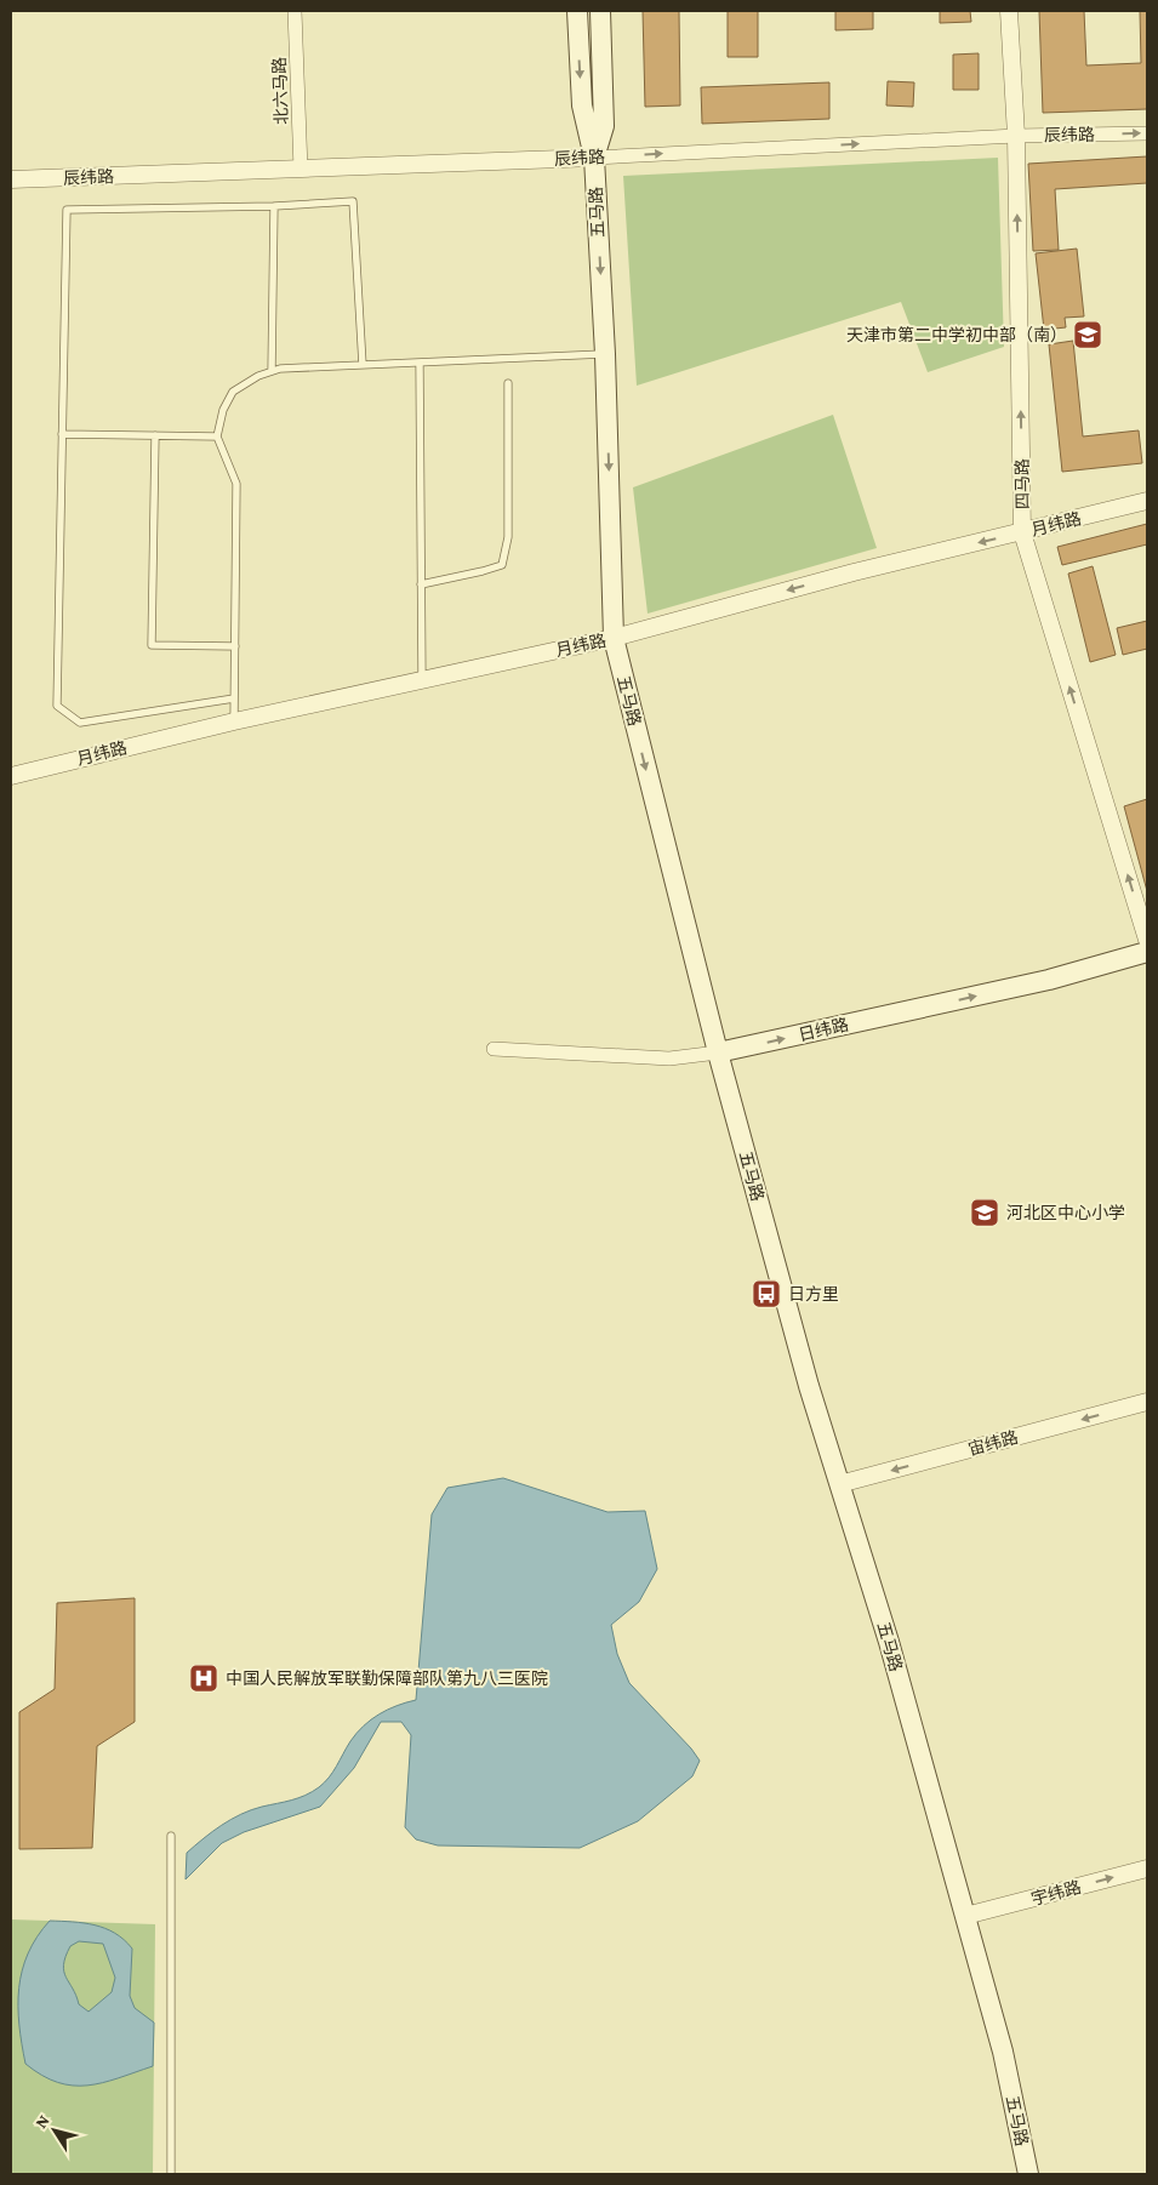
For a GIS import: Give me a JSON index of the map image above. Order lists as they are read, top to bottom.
{
  "streets": {
    "main road": ["五马路", "日纬路"],
    "street": [
      "北六马路",
      "辰纬路",
      "四马路",
      "月纬路",
      "宙纬路",
      "宇纬路"
    ]
  },
  "crossings": [
    ["北六马路", "辰纬路"],
    ["辰纬路", "五马路"],
    ["辰纬路", "四马路"],
    ["五马路", "月纬路"],
    ["五马路", "日纬路"],
    ["五马路", "宙纬路"],
    ["五马路", "宇纬路"],
    ["四马路", "月纬路"]
  ],
  "one_way": [
    "辰纬路",
    "五马路",
    "四马路",
    "月纬路",
    "日纬路",
    "宙纬路",
    "宇纬路"
  ],
  "places": {
    "school or university": ["天津市第二中学初中部（南）", "河北区中心小学"],
    "bus stop": ["日方里"],
    "hospital": ["中国人民解放军联勤保障部队第九八三医院"]
  },
  "north": "top left"
}
